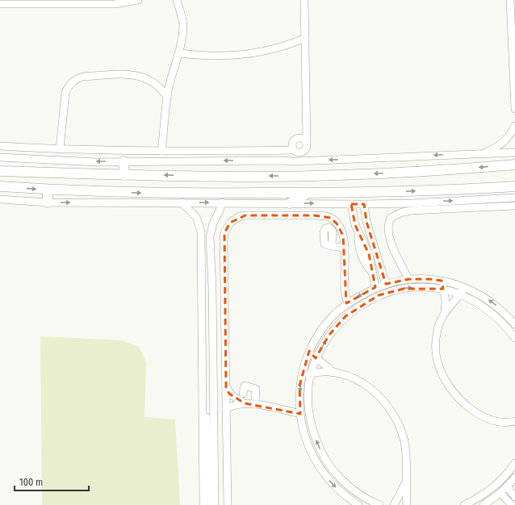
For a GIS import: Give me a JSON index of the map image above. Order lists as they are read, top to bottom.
{
  "scale_bar": "100 m"
}
